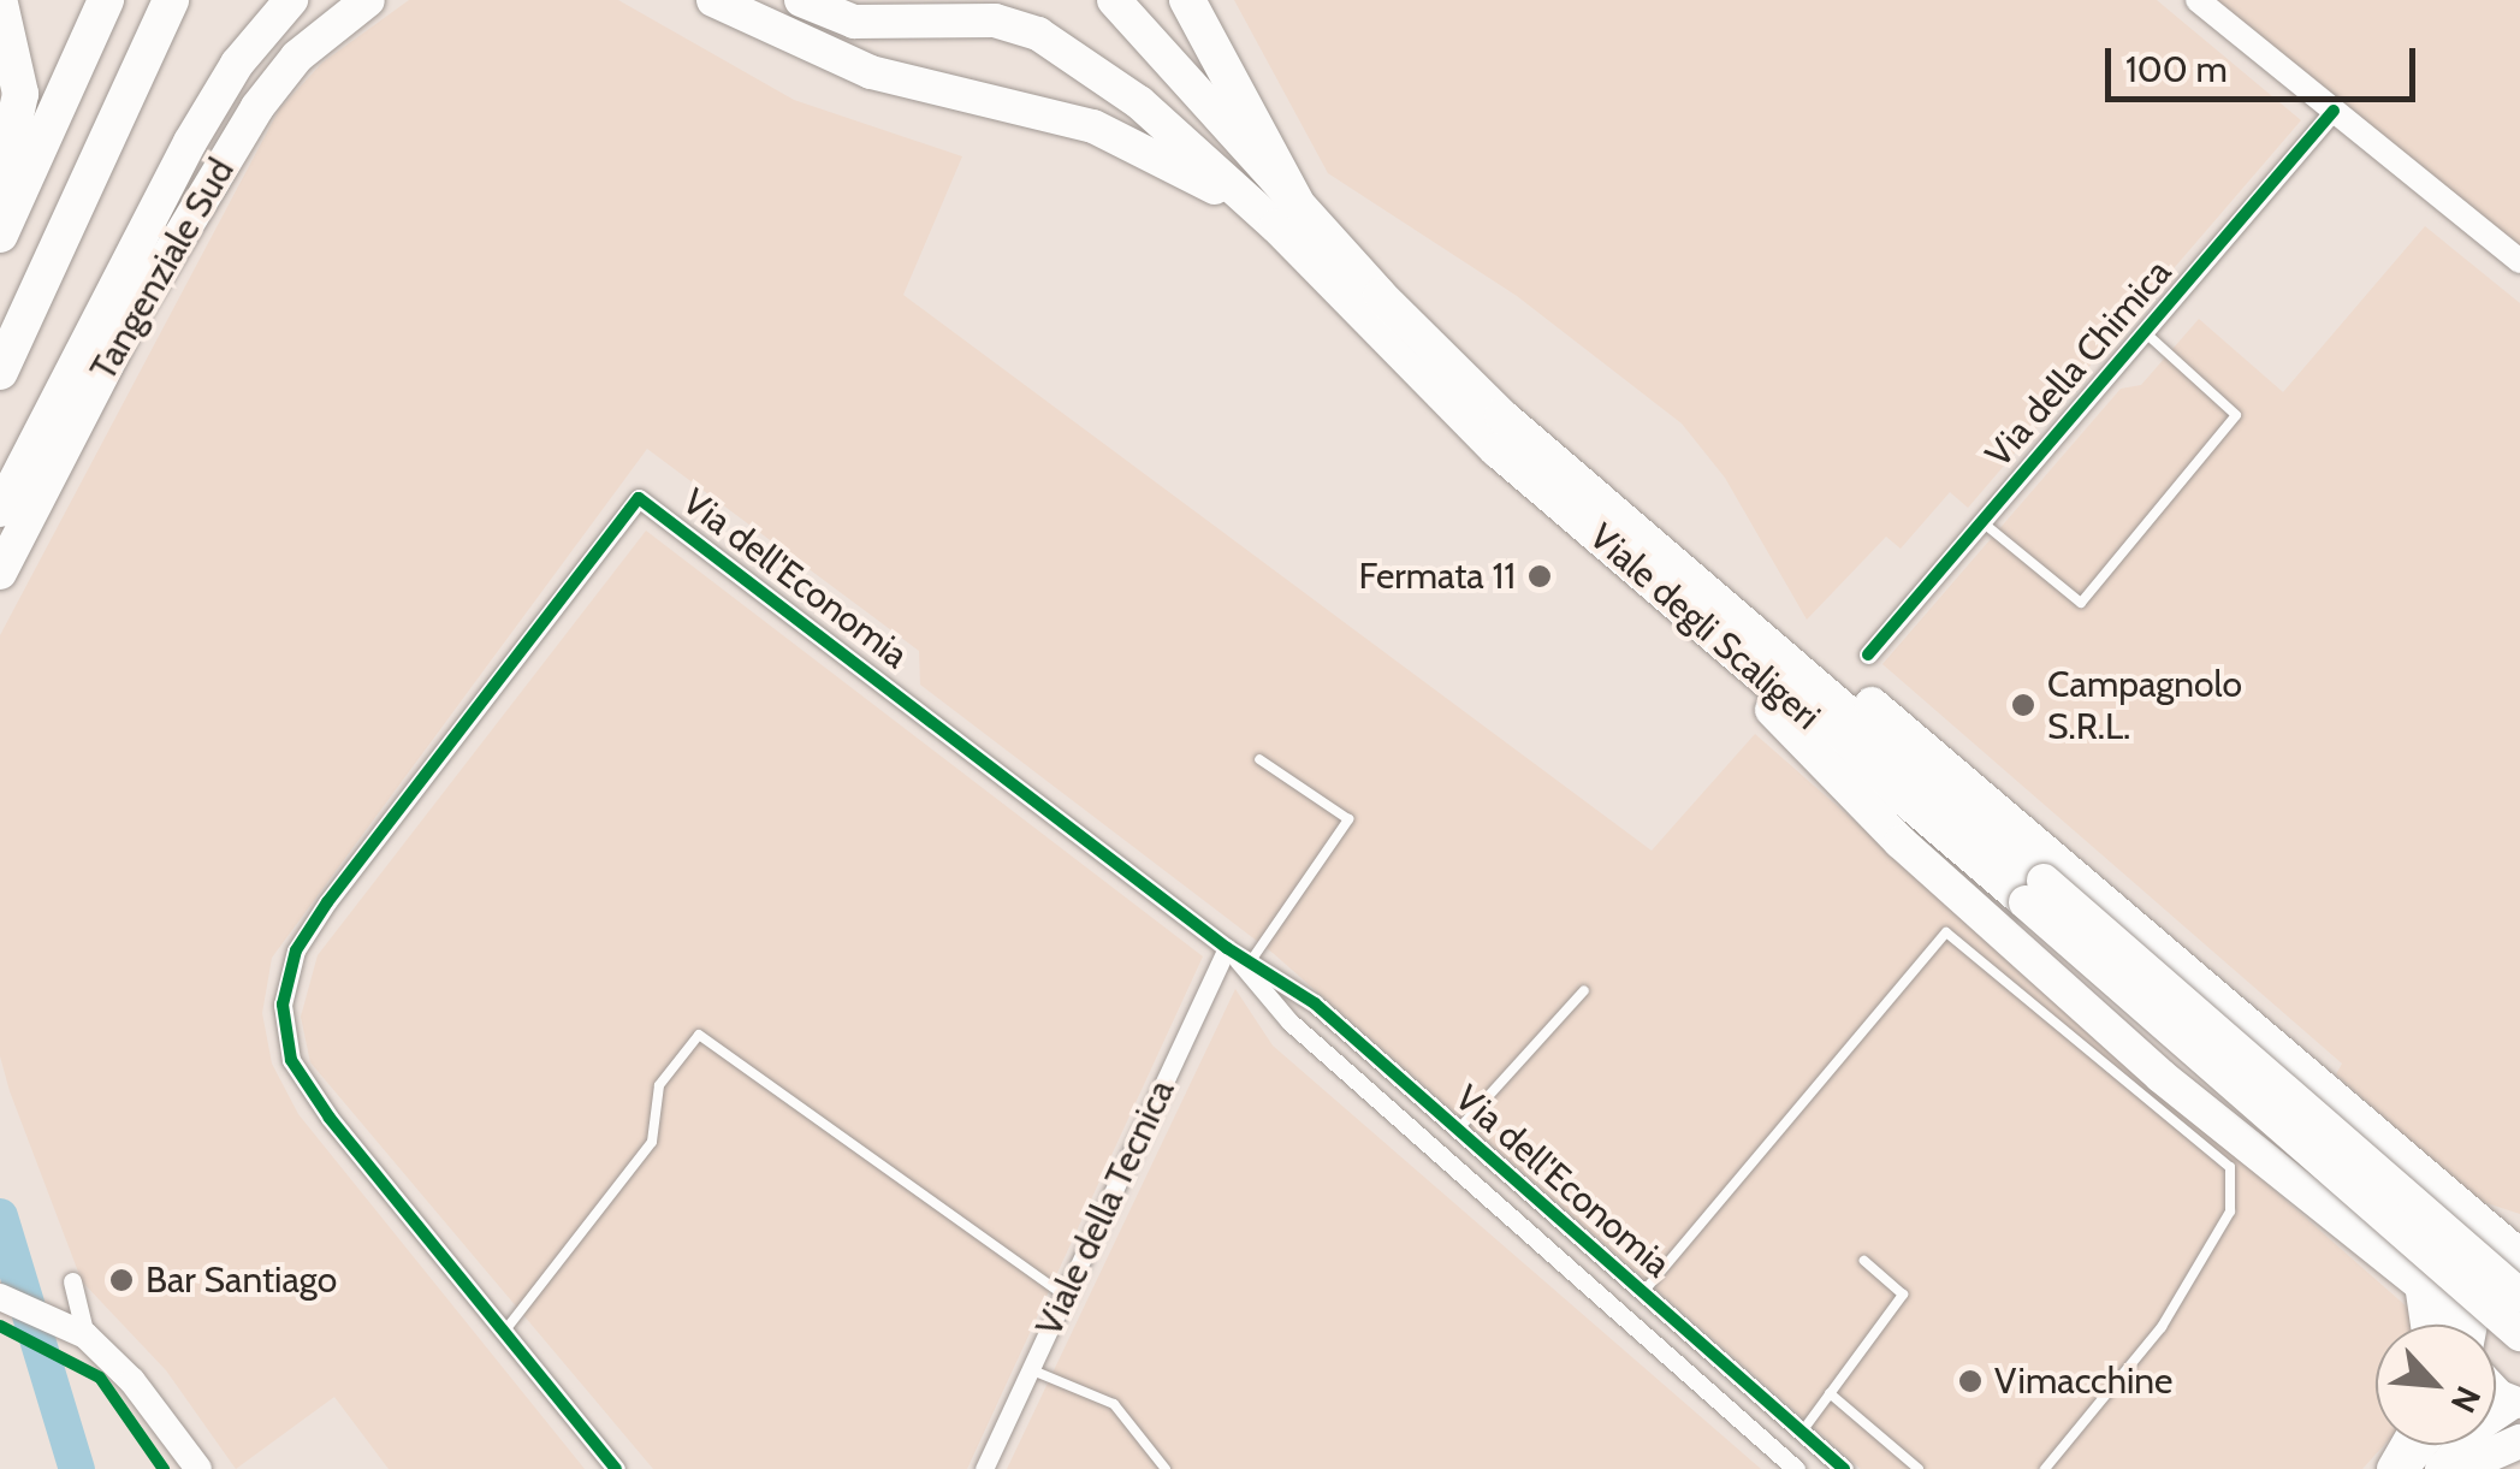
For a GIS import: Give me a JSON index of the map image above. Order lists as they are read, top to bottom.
{
  "streets": {
    "highway": ["Tangenziale Sud", "Viale degli Scaligeri"],
    "street": ["Via della Chimica", "Via dell'Economia", "Viale della Tecnica"]
  },
  "crossings": [
    ["Via dell'Economia", "Viale della Tecnica"]
  ],
  "places": [
    "Fermata 11",
    "Campagnolo S.R.L.",
    "Bar Santiago",
    "Vimacchine"
  ],
  "scale_bar": "100 m",
  "north": "bottom right"
}
